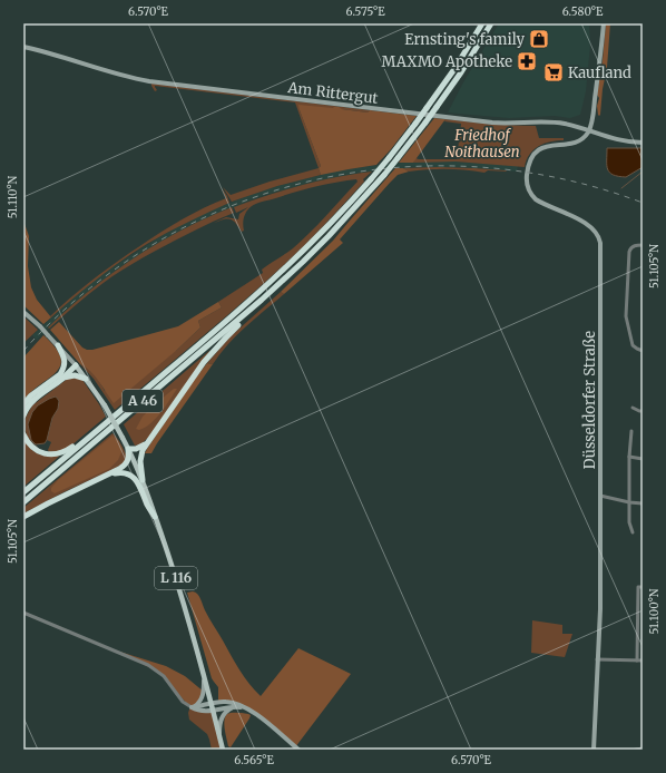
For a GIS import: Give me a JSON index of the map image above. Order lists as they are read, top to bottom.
{
  "streets": {
    "highway": ["A 46"],
    "main road": ["L 116"],
    "street": ["Am Rittergut", "Düsseldorfer Straße"]
  },
  "crossings": [
    ["Am Rittergut", "Düsseldorfer Straße"]
  ],
  "parks": ["Friedhof Noithausen"],
  "places": {
    "shop": ["Ernsting's family"],
    "pharmacy": ["MAXMO Apotheke"],
    "supermarket": ["Kaufland"]
  },
  "coordinates": [
    "6.570°E",
    "6.575°E",
    "6.580°E",
    "51.110°N",
    "51.105°N",
    "51.100°N",
    "6.565°E"
  ]
}
